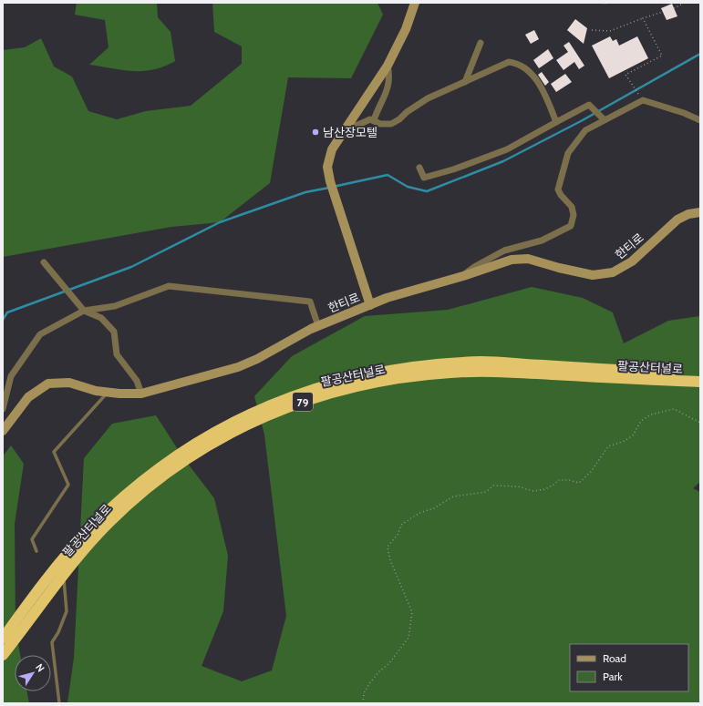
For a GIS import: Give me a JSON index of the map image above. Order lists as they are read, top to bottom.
{
  "streets": {
    "highway": ["팔공산터널로", "79"],
    "street": ["한티로"]
  },
  "places": ["남산장모텔"],
  "legend": ["Road", "Park"],
  "north": "top right"
}
